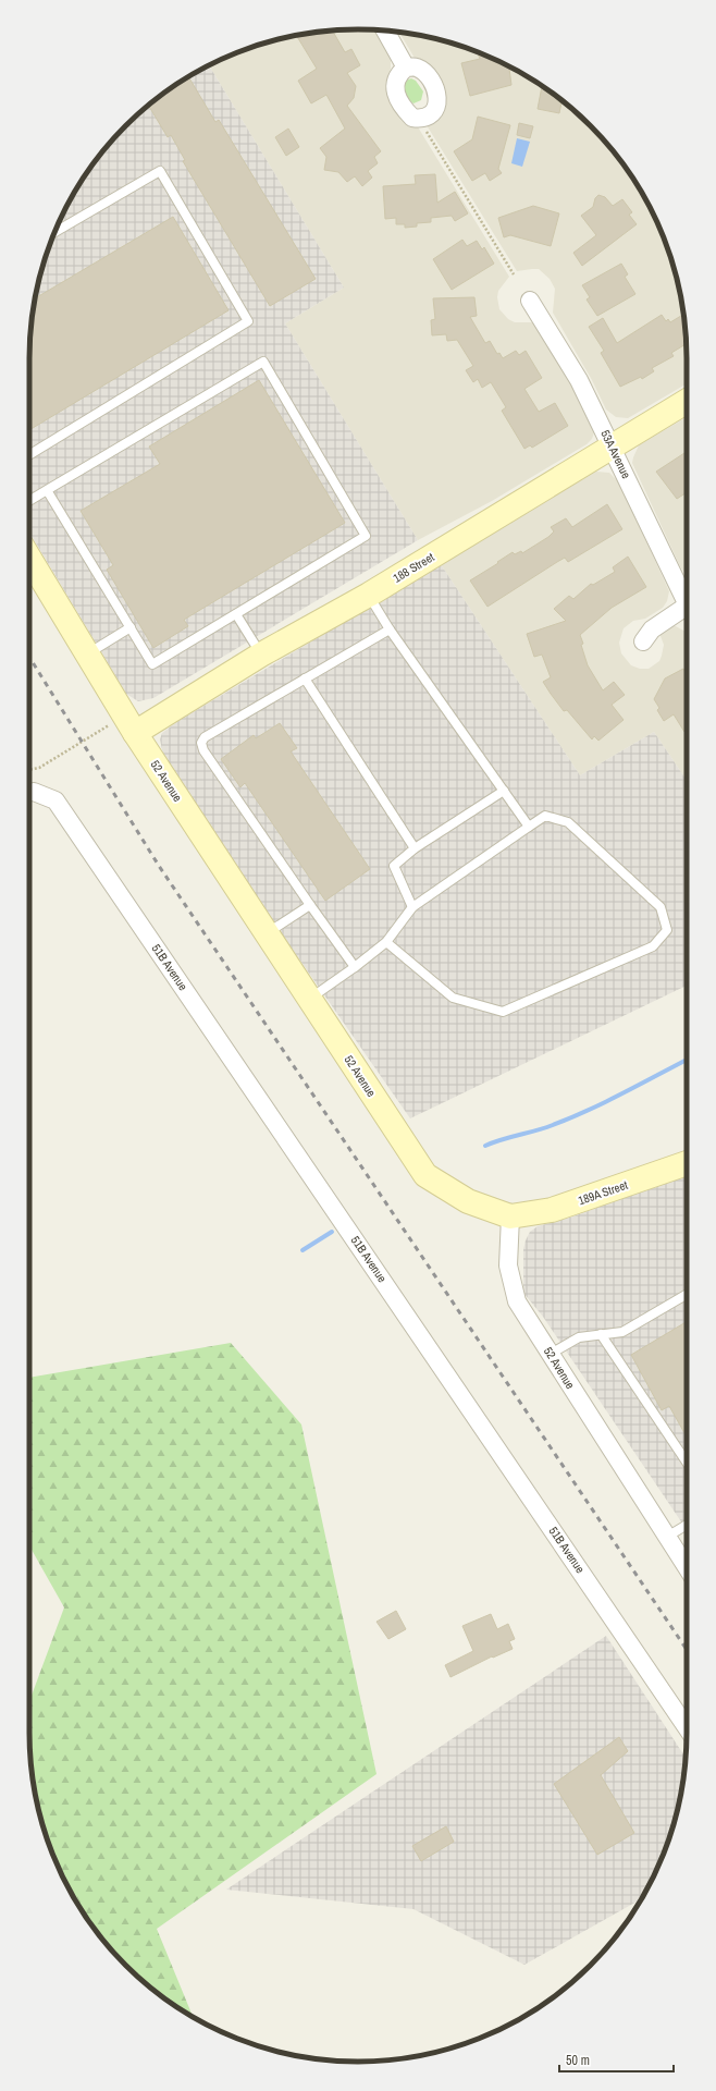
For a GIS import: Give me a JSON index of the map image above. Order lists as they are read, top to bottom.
{
  "streets": {
    "street": [
      "53A Avenue",
      "188 Street",
      "52 Avenue",
      "51B Avenue",
      "189A Street"
    ]
  },
  "crossings": [
    ["53A Avenue", "188 Street"],
    ["188 Street", "52 Avenue"],
    ["52 Avenue", "189A Street"]
  ],
  "scale_bar": "50 m"
}
